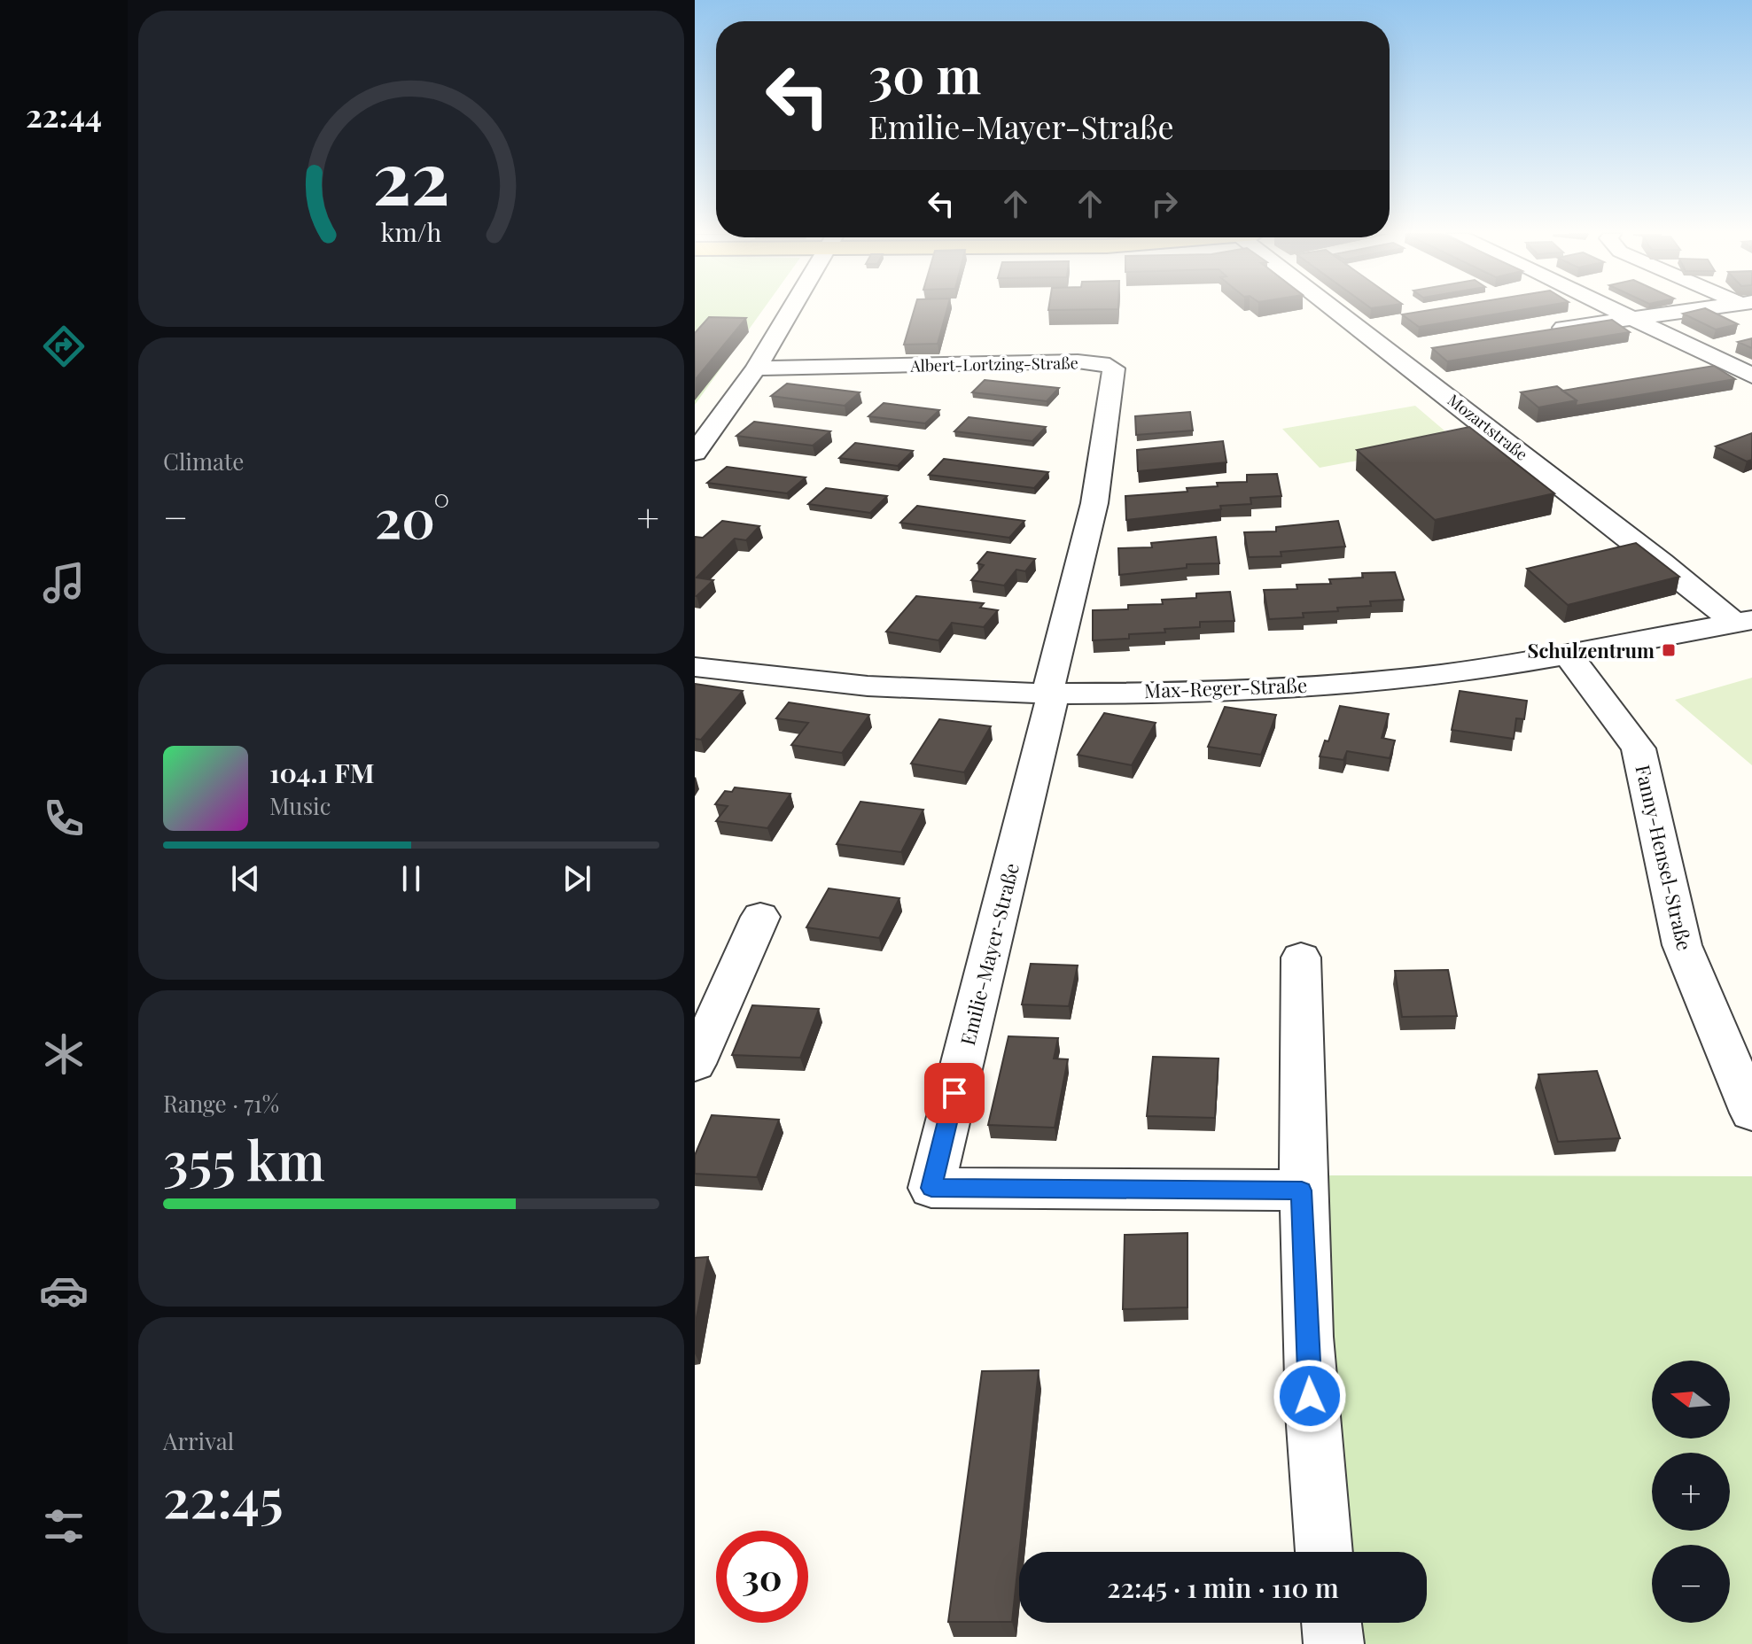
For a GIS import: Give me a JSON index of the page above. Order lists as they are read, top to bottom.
{
  "streets": {
    "street": [
      "Albert-Lortzing-Straße",
      "Mozartstraße",
      "Max-Reger-Straße",
      "Fanny-Hensel-Straße",
      "Emilie-Mayer-Straße"
    ]
  },
  "crossings": [
    ["Albert-Lortzing-Straße", "Max-Reger-Straße"],
    ["Albert-Lortzing-Straße", "Emilie-Mayer-Straße"],
    ["Mozartstraße", "Max-Reger-Straße"],
    ["Max-Reger-Straße", "Fanny-Hensel-Straße"],
    ["Max-Reger-Straße", "Emilie-Mayer-Straße"]
  ],
  "places": {
    "transit": ["Schulzentrum"]
  },
  "north": "left",
  "page": {
    "tabs": "22:44",
    "turn": ["30 m", "Emilie-Mayer-Straße"],
    "tile": [
      "Climate",
      ["Range · 71%", "355 km"],
      ["Arrival", "22:45"]
    ],
    "heat": ["−", "20°", "+"],
    "song": ["104.1 FM", "Music"],
    "map_buttons": ["+", "−"],
    "limit": "30",
    "trip": "22:45 · 1 min · 110 m",
    "gauge": ["22", "km/h"]
  }
}
